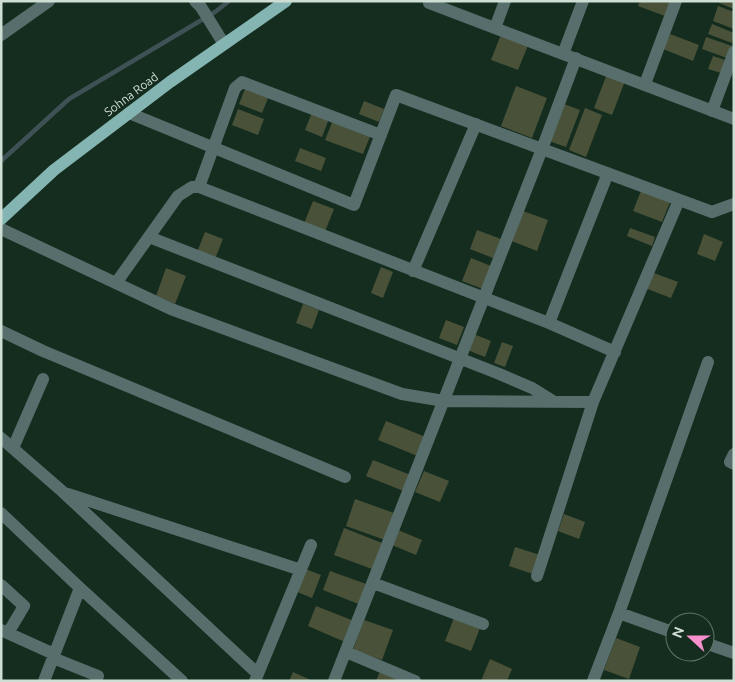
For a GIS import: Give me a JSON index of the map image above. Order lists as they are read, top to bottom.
{
  "streets": {
    "main road": ["Sohna Road"]
  },
  "north": "left"
}
